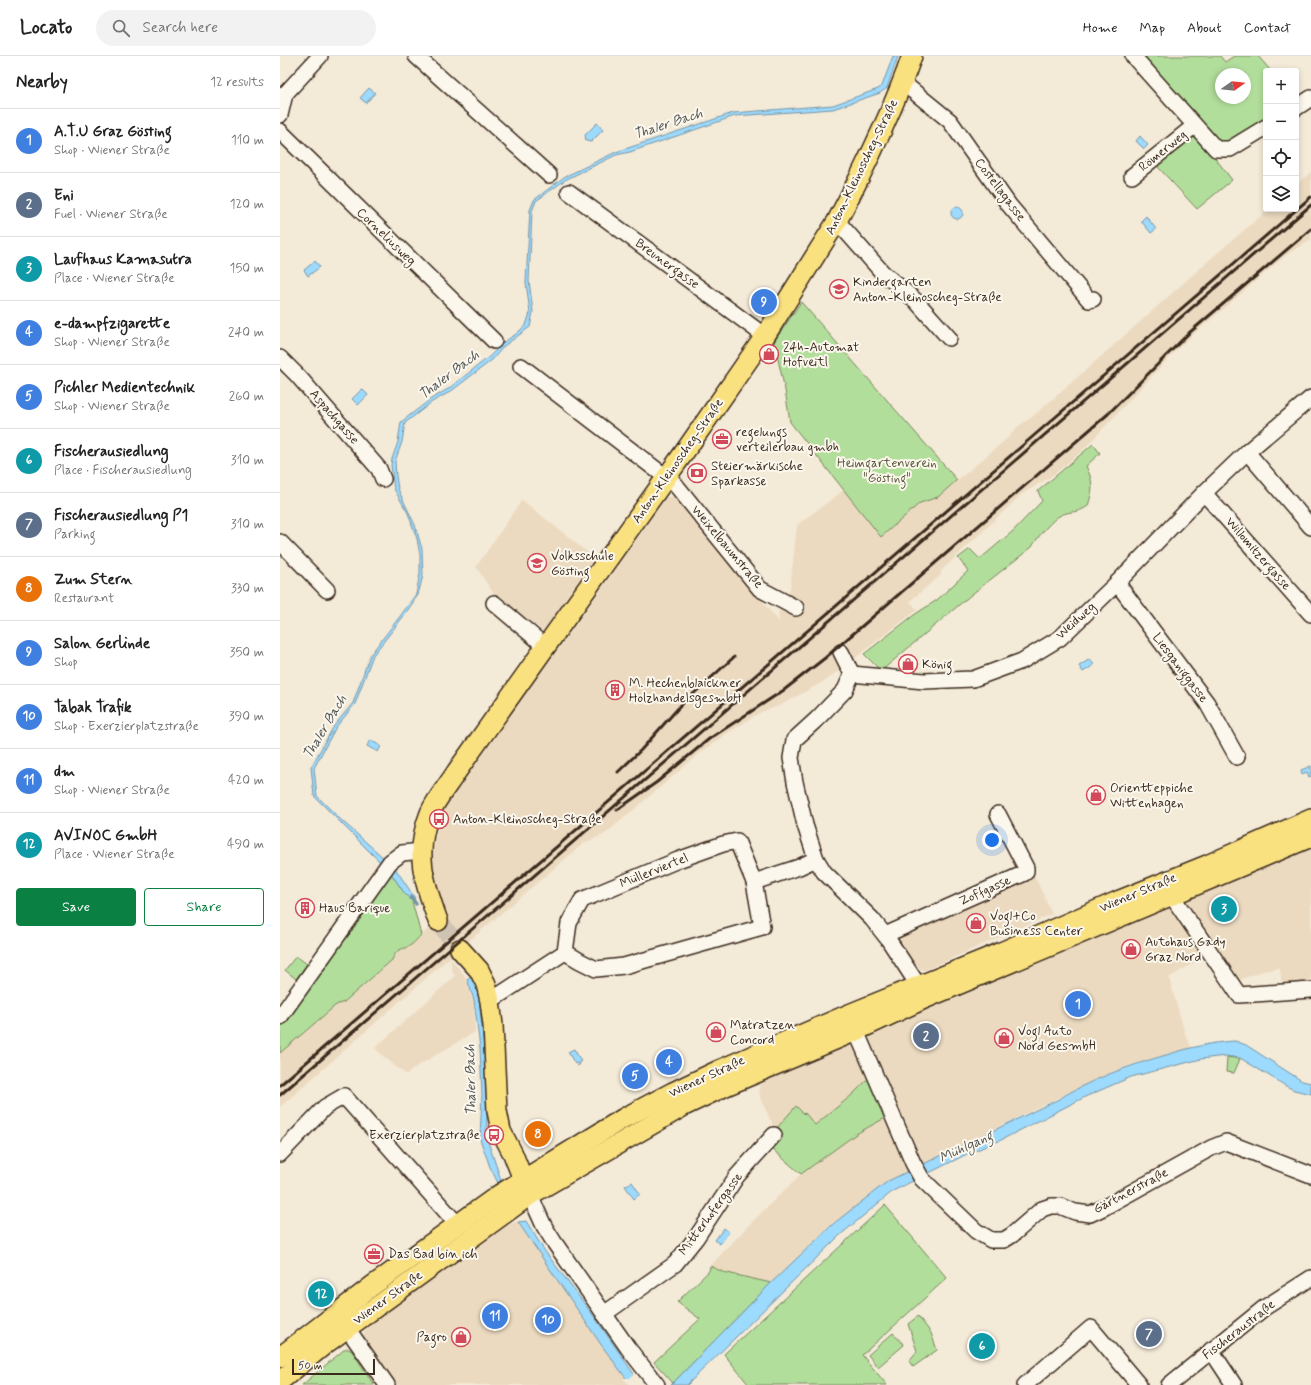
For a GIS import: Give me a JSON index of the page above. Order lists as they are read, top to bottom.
{
  "streets": {
    "main road": ["Anton-Kleinoscheg-Straße", "Wiener Straße"],
    "street": [
      "Römerweg",
      "Costellagasse",
      "Corneliusweg",
      "Breunergasse",
      "Aspachgasse",
      "Weixelbaumstraße",
      "Willomitzergasse",
      "Weidweg",
      "Liesganiggasse",
      "Müllerviertel",
      "Zoffgasse",
      "Gärtnerstraße",
      "Mitterhofergasse",
      "Fischeraustraße"
    ]
  },
  "crossings": [
    ["Anton-Kleinoscheg-Straße", "Costellagasse"],
    ["Anton-Kleinoscheg-Straße", "Breunergasse"],
    ["Anton-Kleinoscheg-Straße", "Weixelbaumstraße"],
    ["Willomitzergasse", "Weidweg"],
    ["Weidweg", "Liesganiggasse"],
    ["Wiener Straße", "Gärtnerstraße"]
  ],
  "water": ["Thaler Bach", "Mühlgang"],
  "parks": ["Heimgartenverein \"Gösting\""],
  "places": {
    "school or university": ["Kindergarten Anton-Kleinoscheg-Straße", "Volksschule Gösting"],
    "shop": [
      "24h-Automat Hofveitl",
      "König",
      "Orientteppiche Wittenhagen",
      "Vogl+Co Business Center",
      "Autohaus Gady Graz Nord",
      "Matratzen Concord",
      "Vogl Auto Nord GesmbH",
      "Pagro"
    ],
    "office": ["regelungs verteilerbau gmbh", "Das Bad bin ich"],
    "bank": ["Steiermärkische Sparkasse"],
    "building": ["M. Hechenblaickner HolzhandelsgesmbH", "Haus Barique"],
    "bus stop": ["Anton-Kleinoscheg-Straße", "Exerzierplatzstraße"]
  },
  "scale_bar": "50 m",
  "north": "right",
  "page": {
    "header": "Locato",
    "search": "Search here",
    "nav": [
      "Home",
      "Map",
      "About",
      "Contact"
    ],
    "heading": ["Nearby", "12 results"],
    "map_buttons": ["+", "−"],
    "list": [
      {
        "mark": "1",
        "name": "A.T.U Graz Gösting",
        "note": "Shop · Wiener Straße",
        "value": "110 m"
      },
      {
        "mark": "2",
        "name": "Eni",
        "note": "Fuel · Wiener Straße",
        "value": "120 m"
      },
      {
        "mark": "3",
        "name": "Laufhaus Kamasutra",
        "note": "Place · Wiener Straße",
        "value": "150 m"
      },
      {
        "mark": "4",
        "name": "e-dampfzigarette",
        "note": "Shop · Wiener Straße",
        "value": "240 m"
      },
      {
        "mark": "5",
        "name": "Pichler Medientechnik",
        "note": "Shop · Wiener Straße",
        "value": "260 m"
      },
      {
        "mark": "6",
        "name": "Fischerausiedlung",
        "note": "Place · Fischerausiedlung",
        "value": "310 m"
      },
      {
        "mark": "7",
        "name": "Fischerausiedlung P1",
        "note": "Parking",
        "value": "310 m"
      },
      {
        "mark": "8",
        "name": "Zum Stern",
        "note": "Restaurant",
        "value": "330 m"
      },
      {
        "mark": "9",
        "name": "Salon Gerlinde",
        "note": "Shop",
        "value": "350 m"
      },
      {
        "mark": "10",
        "name": "Tabak Trafik",
        "note": "Shop · Exerzierplatzstraße",
        "value": "390 m"
      },
      {
        "mark": "11",
        "name": "dm",
        "note": "Shop · Wiener Straße",
        "value": "420 m"
      },
      {
        "mark": "12",
        "name": "AVINOC GmbH",
        "note": "Place · Wiener Straße",
        "value": "490 m"
      }
    ],
    "pins": [
      "9",
      "3",
      "1",
      "2",
      "4",
      "5",
      "8",
      "12",
      "11",
      "10",
      "7",
      "6"
    ],
    "buttons": ["Save", "Share"],
    "scale": "50 m"
  }
}
